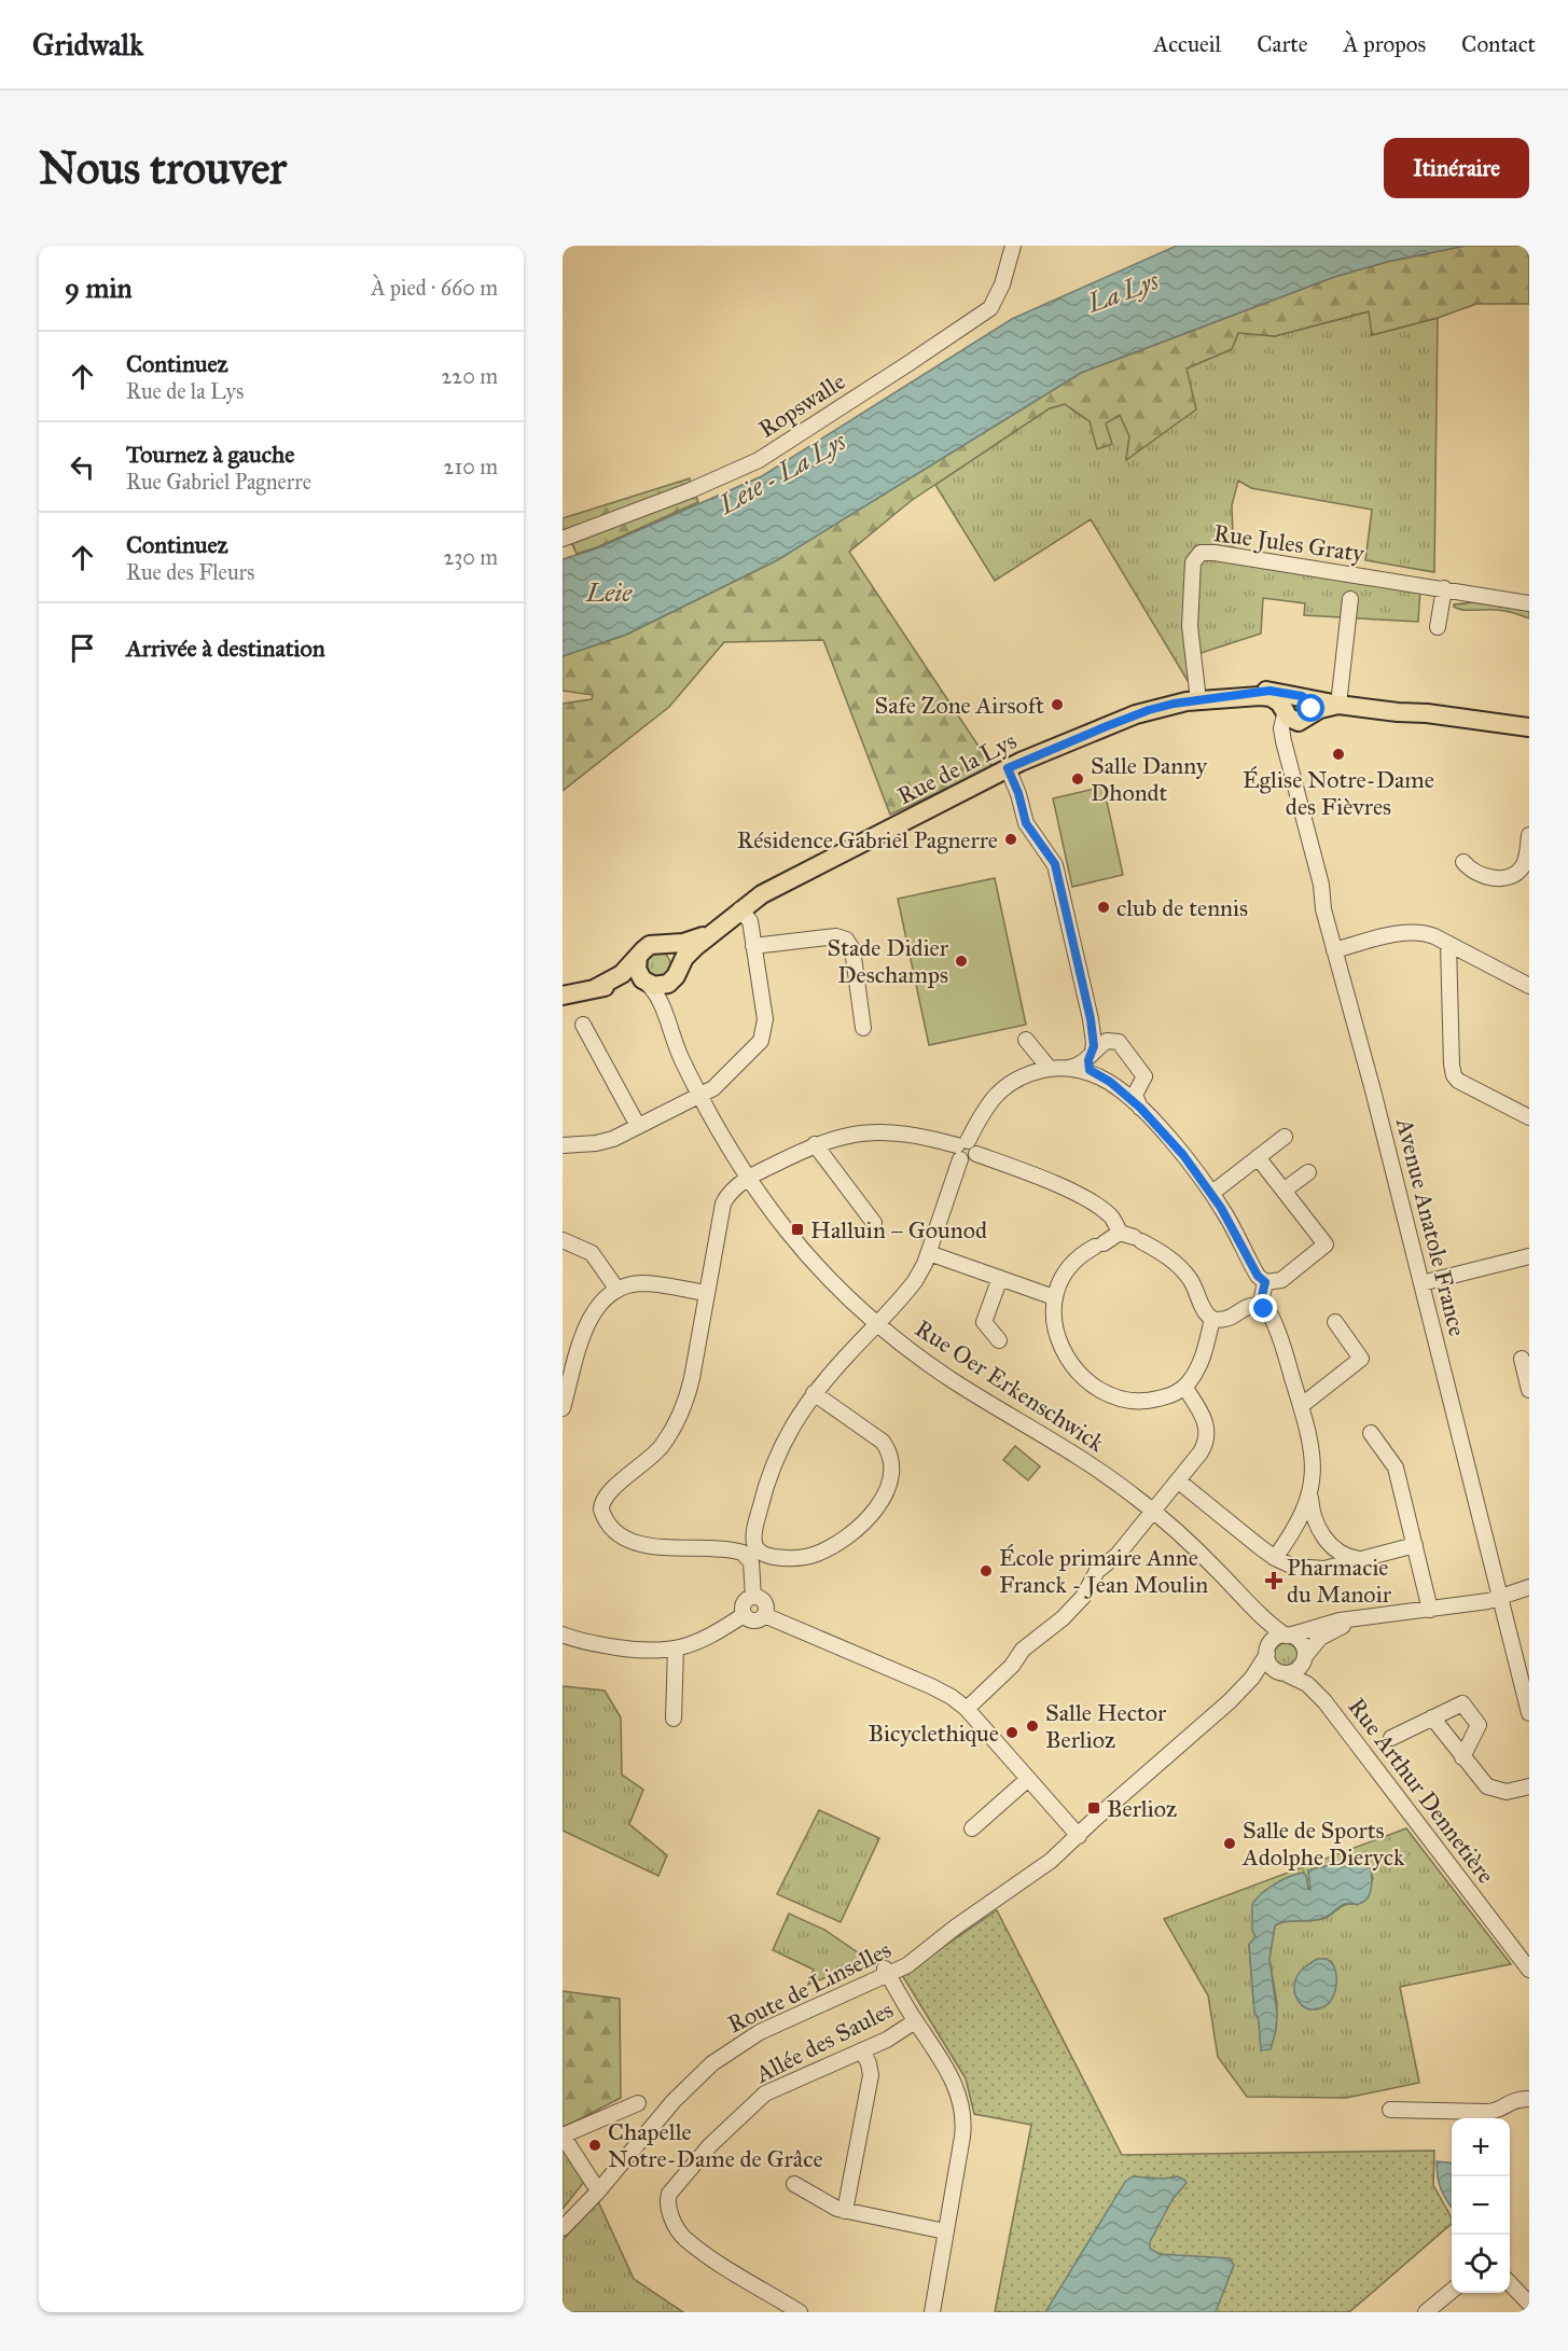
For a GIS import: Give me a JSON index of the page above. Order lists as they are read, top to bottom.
{
  "streets": {
    "main road": ["Rue de la Lys"],
    "street": [
      "Ropswalle",
      "Rue Jules Graty",
      "Avenue Anatole France",
      "Rue Oer Erkenschwick",
      "Rue Arthur Dennetière",
      "Route de Linselles",
      "Allée des Saules"
    ]
  },
  "crossings": [
    ["Rue Jules Graty", "Rue de la Lys"],
    ["Rue de la Lys", "Avenue Anatole France"],
    ["Rue de la Lys", "Rue Oer Erkenschwick"],
    ["Rue Oer Erkenschwick", "Rue Arthur Dennetière"],
    ["Rue Oer Erkenschwick", "Route de Linselles"],
    ["Rue Arthur Dennetière", "Route de Linselles"]
  ],
  "water": ["La Lys", "Leie - La Lys", "Leie"],
  "places": {
    "other": [
      "Safe Zone Airsoft",
      "Église Notre-Dame des Fièvres",
      "Salle Danny Dhondt",
      "Résidence Gabriel Pagnerre",
      "club de tennis",
      "Stade Didier Deschamps",
      "École primaire Anne Franck - Jean Moulin",
      "Salle Hector Berlioz",
      "Bicyclethique",
      "Salle de Sports Adolphe Dieryck",
      "Chapelle Notre-Dame de Grâce"
    ],
    "transit": ["Halluin – Gounod", "Berlioz"],
    "health": ["Pharmacie du Manoir"]
  },
  "page": {
    "header": "Gridwalk",
    "nav": [
      "Accueil",
      "Carte",
      "À propos",
      "Contact"
    ],
    "buttons": "Itinéraire",
    "title": "Nous trouver",
    "heading": ["9 min", "À pied · 660 m"],
    "list": [
      ["Continuez", "Rue de la Lys", "220 m"],
      ["Tournez à gauche", "Rue Gabriel Pagnerre", "210 m"],
      ["Continuez", "Rue des Fleurs", "230 m"],
      "Arrivée à destination"
    ],
    "map_buttons": ["+", "−"]
  }
}
